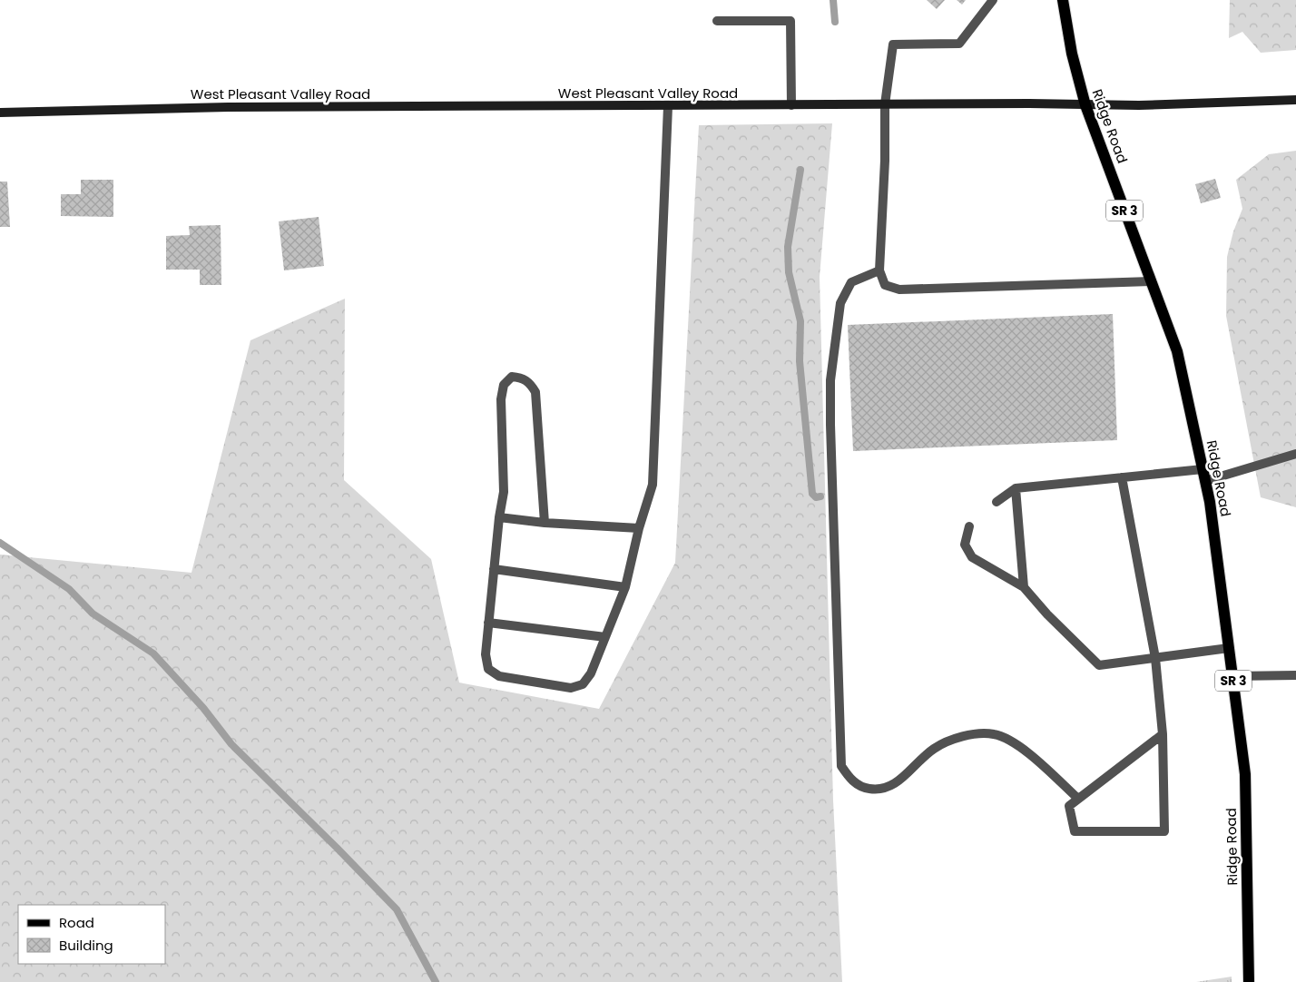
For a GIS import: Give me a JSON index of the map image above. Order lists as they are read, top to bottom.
{
  "streets": {
    "main road": ["West Pleasant Valley Road", "Ridge Road", "SR 3"]
  },
  "crossings": [
    ["West Pleasant Valley Road", "Ridge Road"]
  ],
  "legend": ["Road", "Building"]
}
